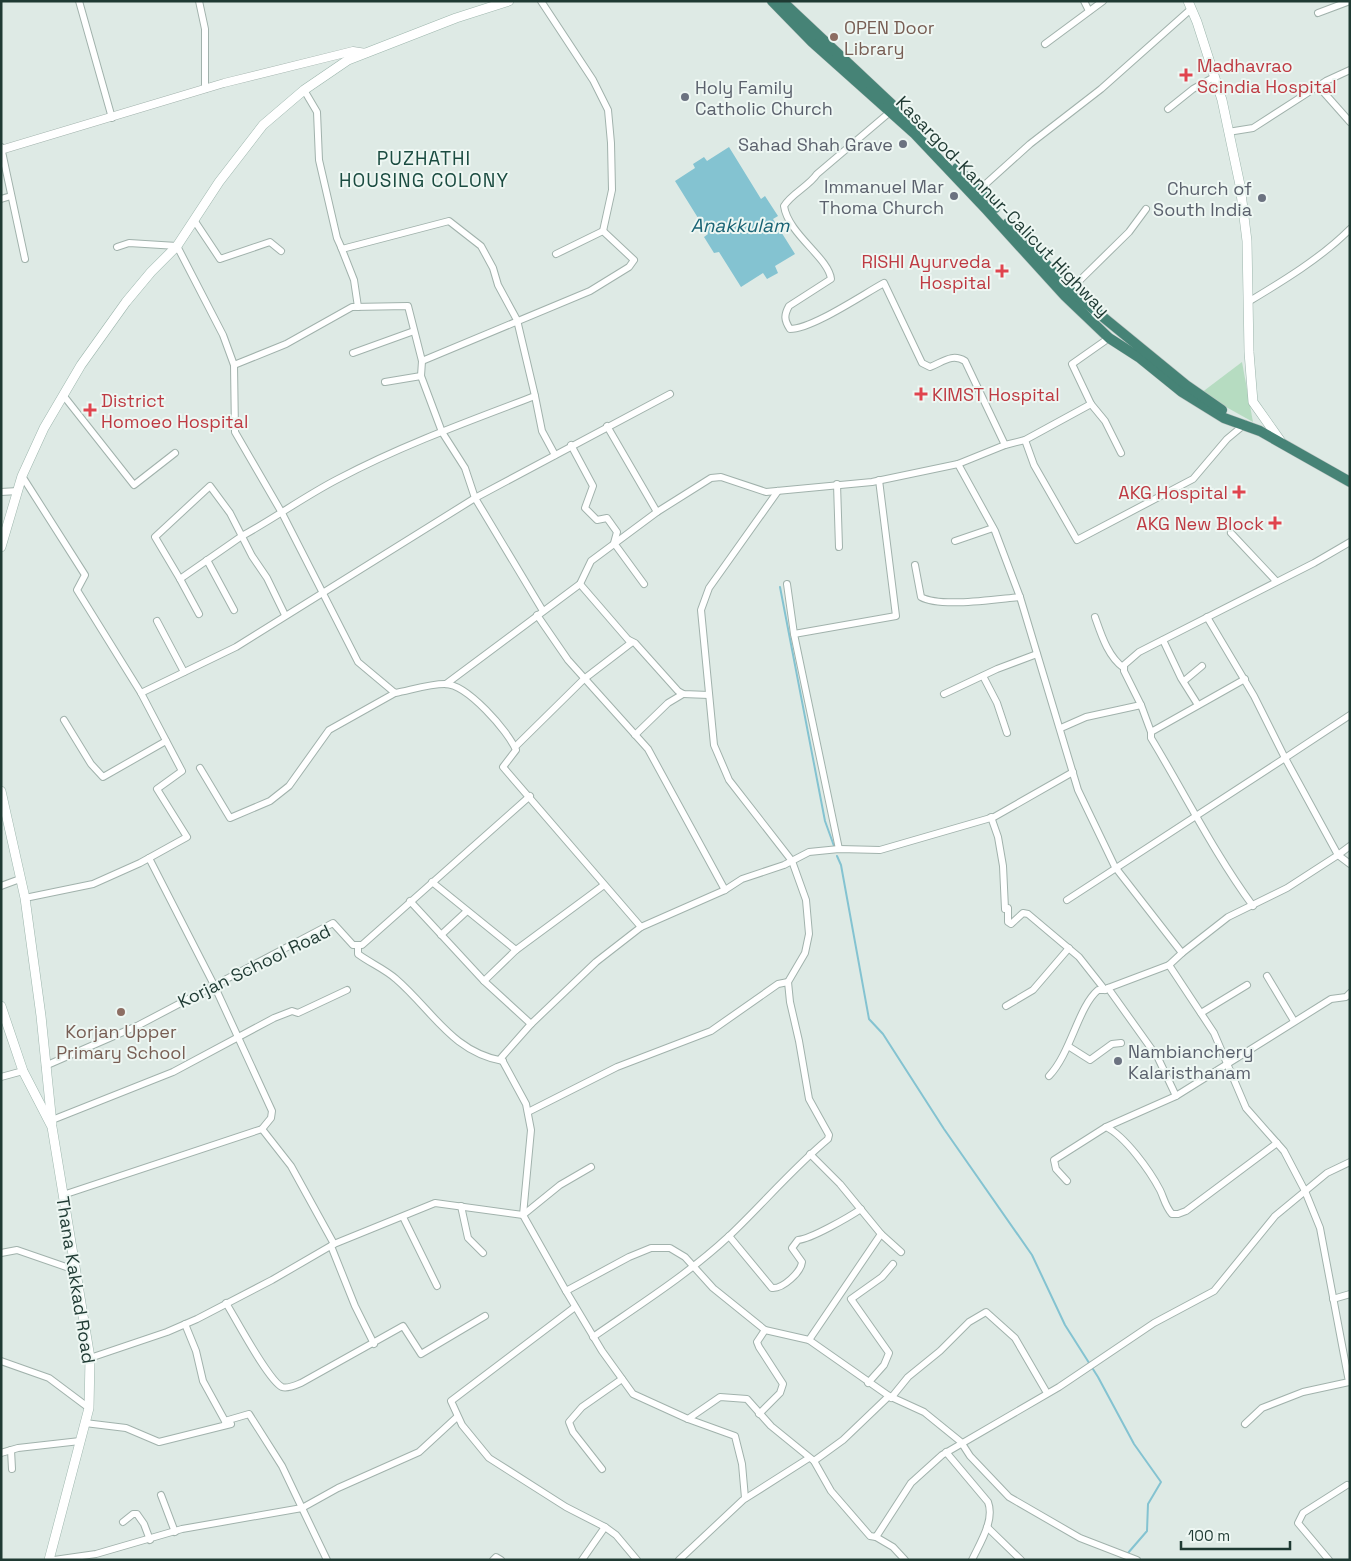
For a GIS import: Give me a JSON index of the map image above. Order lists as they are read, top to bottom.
{
  "streets": {
    "highway": ["Kasargod-Kannur-Calicut Highway"],
    "main road": ["Thana Kakkad Road"],
    "street": ["Korjan School Road"]
  },
  "districts": ["PUZHATHI HOUSING COLONY"],
  "water": ["Anakkulam"],
  "places": {
    "other": [
      "OPEN Door Library",
      "Holy Family Catholic Church",
      "Sahad Shah Grave",
      "Immanuel Mar Thoma Church",
      "Church of South India",
      "Korjan Upper Primary School",
      "Nambianchery Kalaristhanam"
    ],
    "health": [
      "Madhavrao Scindia Hospital",
      "RISHI Ayurveda Hospital",
      "KIMST Hospital",
      "District Homoeo Hospital",
      "AKG Hospital",
      "AKG New Block"
    ]
  },
  "scale_bar": "100 m"
}
